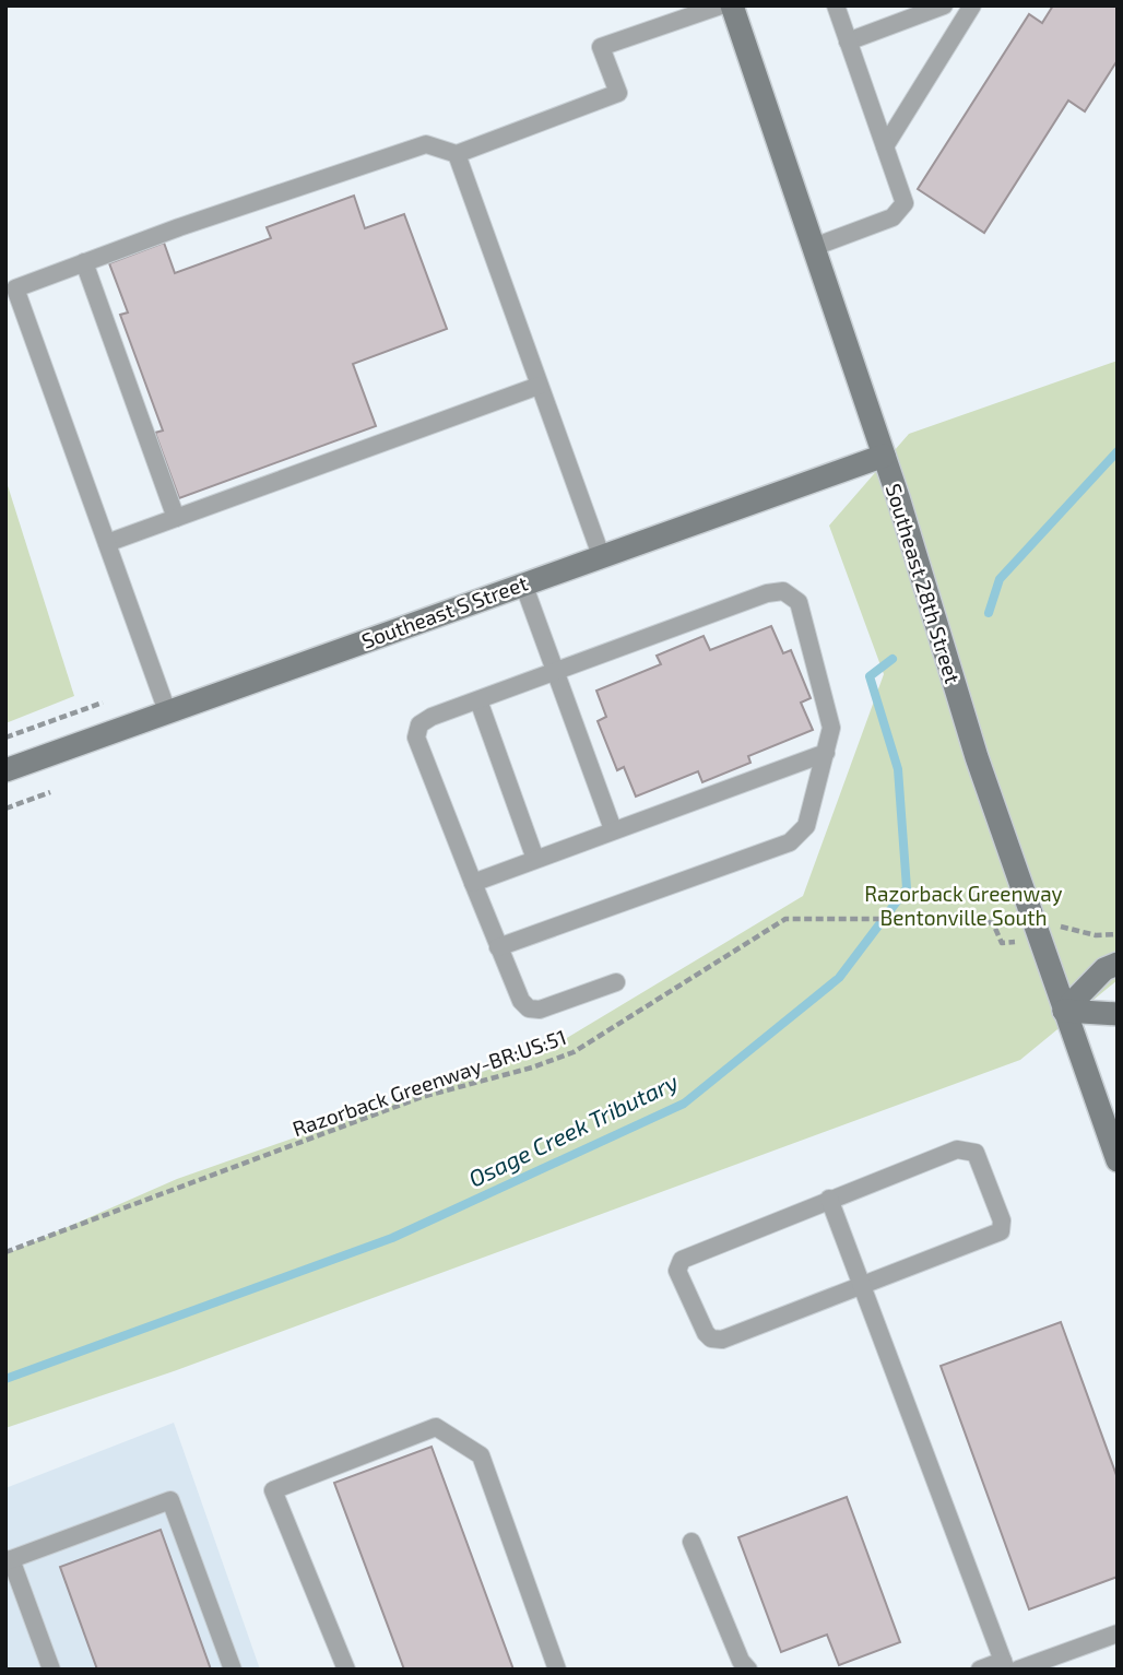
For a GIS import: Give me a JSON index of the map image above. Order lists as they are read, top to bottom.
{
  "streets": {
    "main road": ["Southeast 28th Street", "Southeast S Street"],
    "path": ["Razorback Greenway-BR:US:51"]
  },
  "crossings": [
    ["Southeast 28th Street", "Southeast S Street"]
  ],
  "water": ["Osage Creek Tributary"],
  "parks": ["Razorback Greenway Bentonville South"]
}
